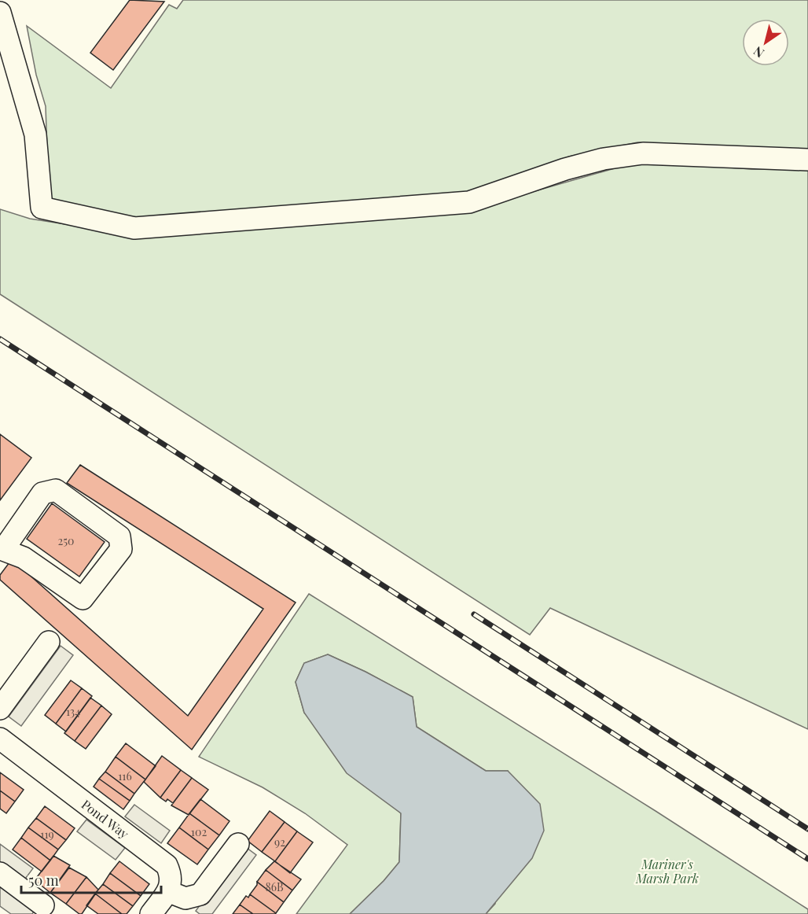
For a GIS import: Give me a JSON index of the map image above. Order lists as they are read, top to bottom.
{
  "streets": {
    "street": ["Pond Way"]
  },
  "parks": ["Mariner's Marsh Park"],
  "house_numbers": [
    "250",
    "134",
    "116",
    "102",
    "119",
    "92",
    "86B"
  ],
  "scale_bar": "50 m",
  "north": "bottom left"
}
